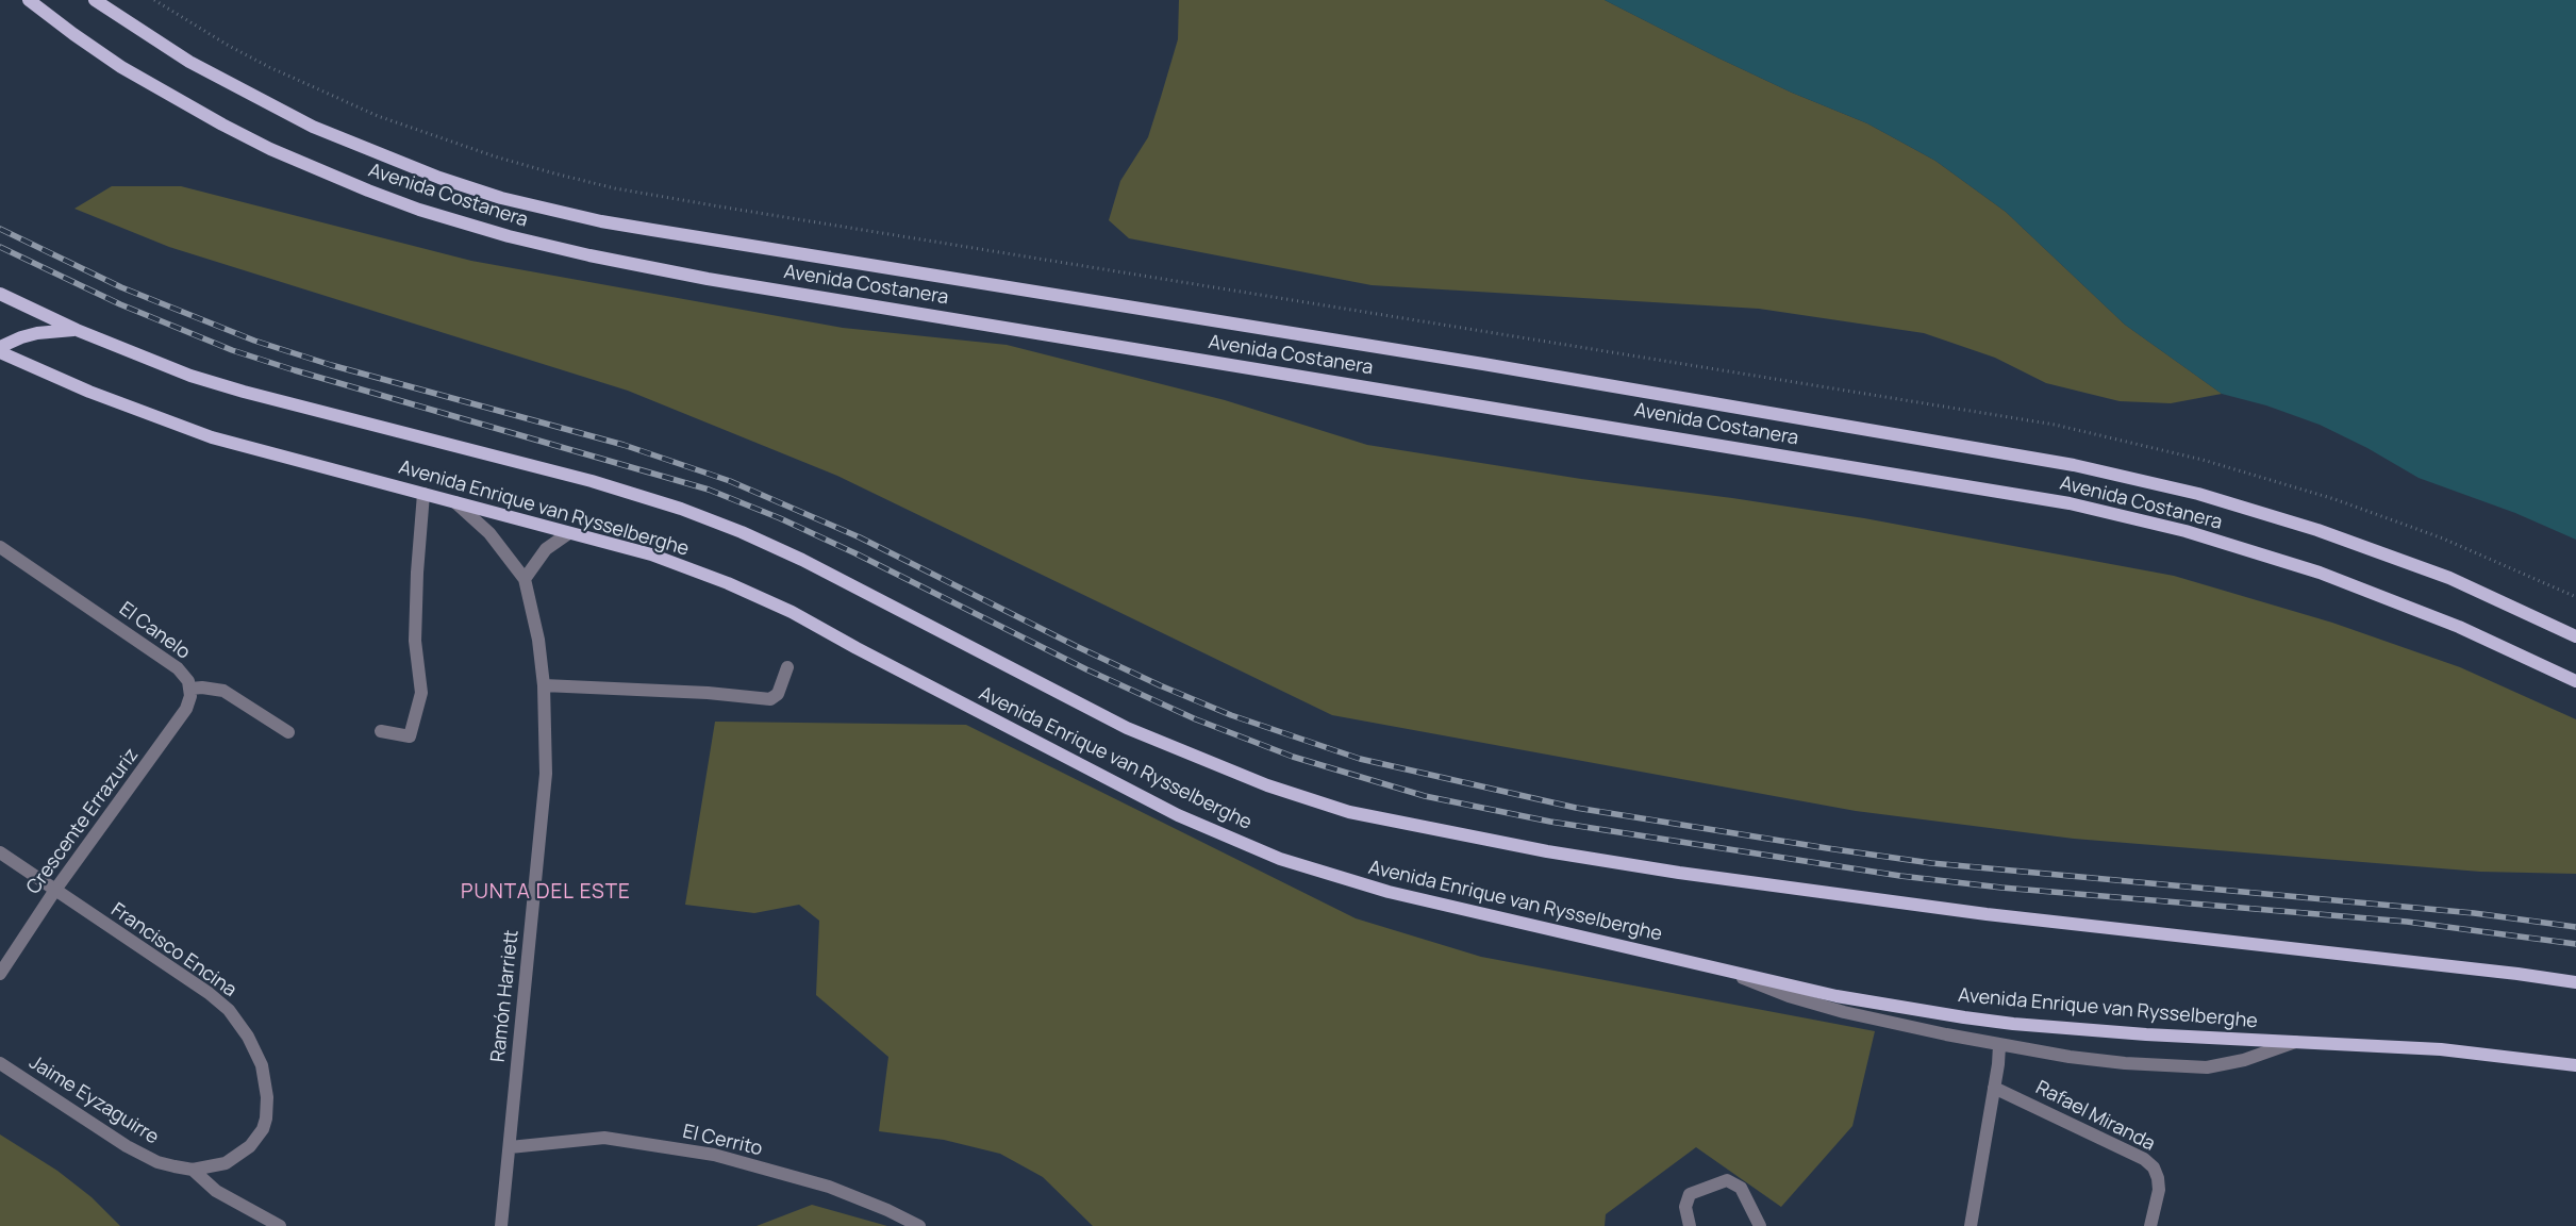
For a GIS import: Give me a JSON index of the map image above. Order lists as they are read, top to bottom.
{
  "streets": {
    "main road": ["Avenida Costanera", "Avenida Enrique van Rysselberghe"],
    "street": [
      "El Canelo",
      "Crescente Errazuriz",
      "Francisco Encina",
      "Ramón Harriett",
      "Jaime Eyzaguirre",
      "Rafael Miranda",
      "El Cerrito"
    ]
  },
  "crossings": [
    ["Avenida Enrique van Rysselberghe", "Ramón Harriett"],
    ["El Canelo", "Crescente Errazuriz"],
    ["Crescente Errazuriz", "Francisco Encina"],
    ["Francisco Encina", "Jaime Eyzaguirre"],
    ["Ramón Harriett", "El Cerrito"]
  ],
  "districts": ["PUNTA DEL ESTE"]
}
